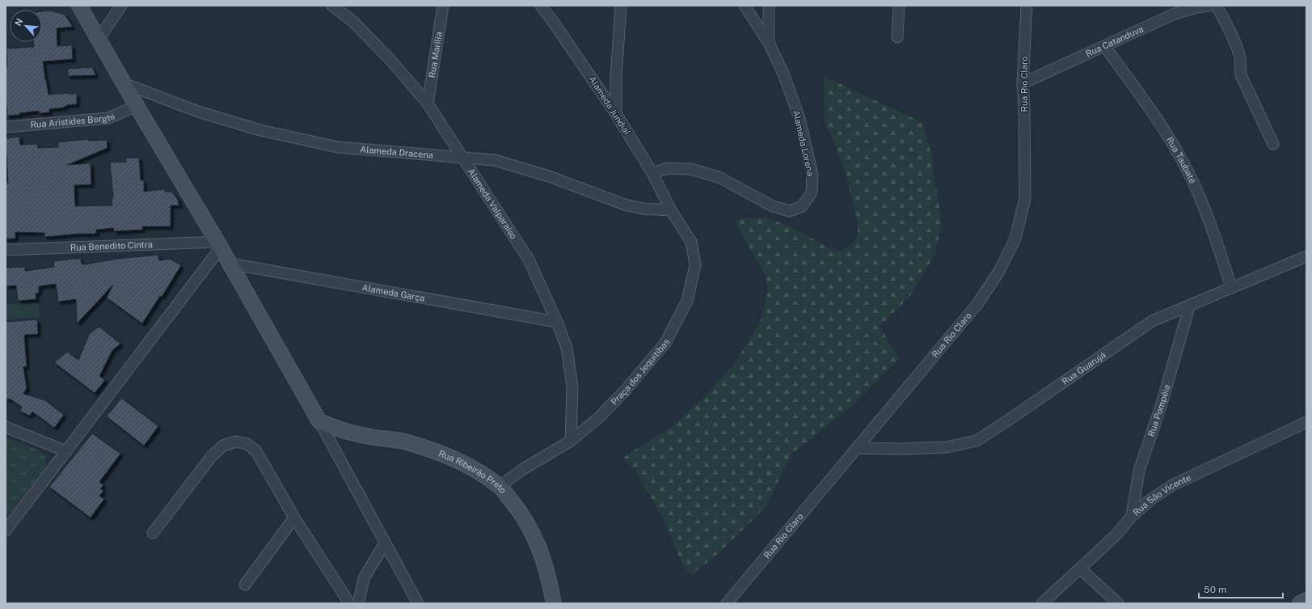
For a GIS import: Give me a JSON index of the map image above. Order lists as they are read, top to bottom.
{
  "streets": {
    "main road": ["Rua Ribeirão Preto"],
    "street": [
      "Rua Catanduva",
      "Rua Marilia",
      "Rua Rio Claro",
      "Alameda Jundiaí",
      "Rua Aristides Borghi",
      "Alameda Lorena",
      "Alameda Dracena",
      "Rua Taubaté",
      "Alameda Valparaíso",
      "Rua Benedito Cintra",
      "Alameda Garça",
      "Rua Guarujá",
      "Praça dos Jequitibas",
      "Rua Pompéia",
      "Rua São Vicente"
    ]
  },
  "crossings": [
    ["Rua Catanduva", "Rua Rio Claro"],
    ["Rua Catanduva", "Rua Taubaté"],
    ["Rua Marilia", "Alameda Valparaíso"],
    ["Rua Rio Claro", "Rua Guarujá"],
    ["Alameda Jundiaí", "Alameda Lorena"],
    ["Alameda Jundiaí", "Alameda Dracena"],
    ["Alameda Jundiaí", "Praça dos Jequitibas"],
    ["Alameda Dracena", "Alameda Valparaíso"],
    ["Alameda Dracena", "Praça dos Jequitibas"],
    ["Rua Taubaté", "Rua Guarujá"],
    ["Alameda Valparaíso", "Alameda Garça"],
    ["Alameda Valparaíso", "Praça dos Jequitibas"],
    ["Rua Guarujá", "Rua Pompéia"],
    ["Praça dos Jequitibas", "Rua Ribeirão Preto"],
    ["Rua Pompéia", "Rua São Vicente"]
  ],
  "scale_bar": "50 m",
  "north": "top left"
}
